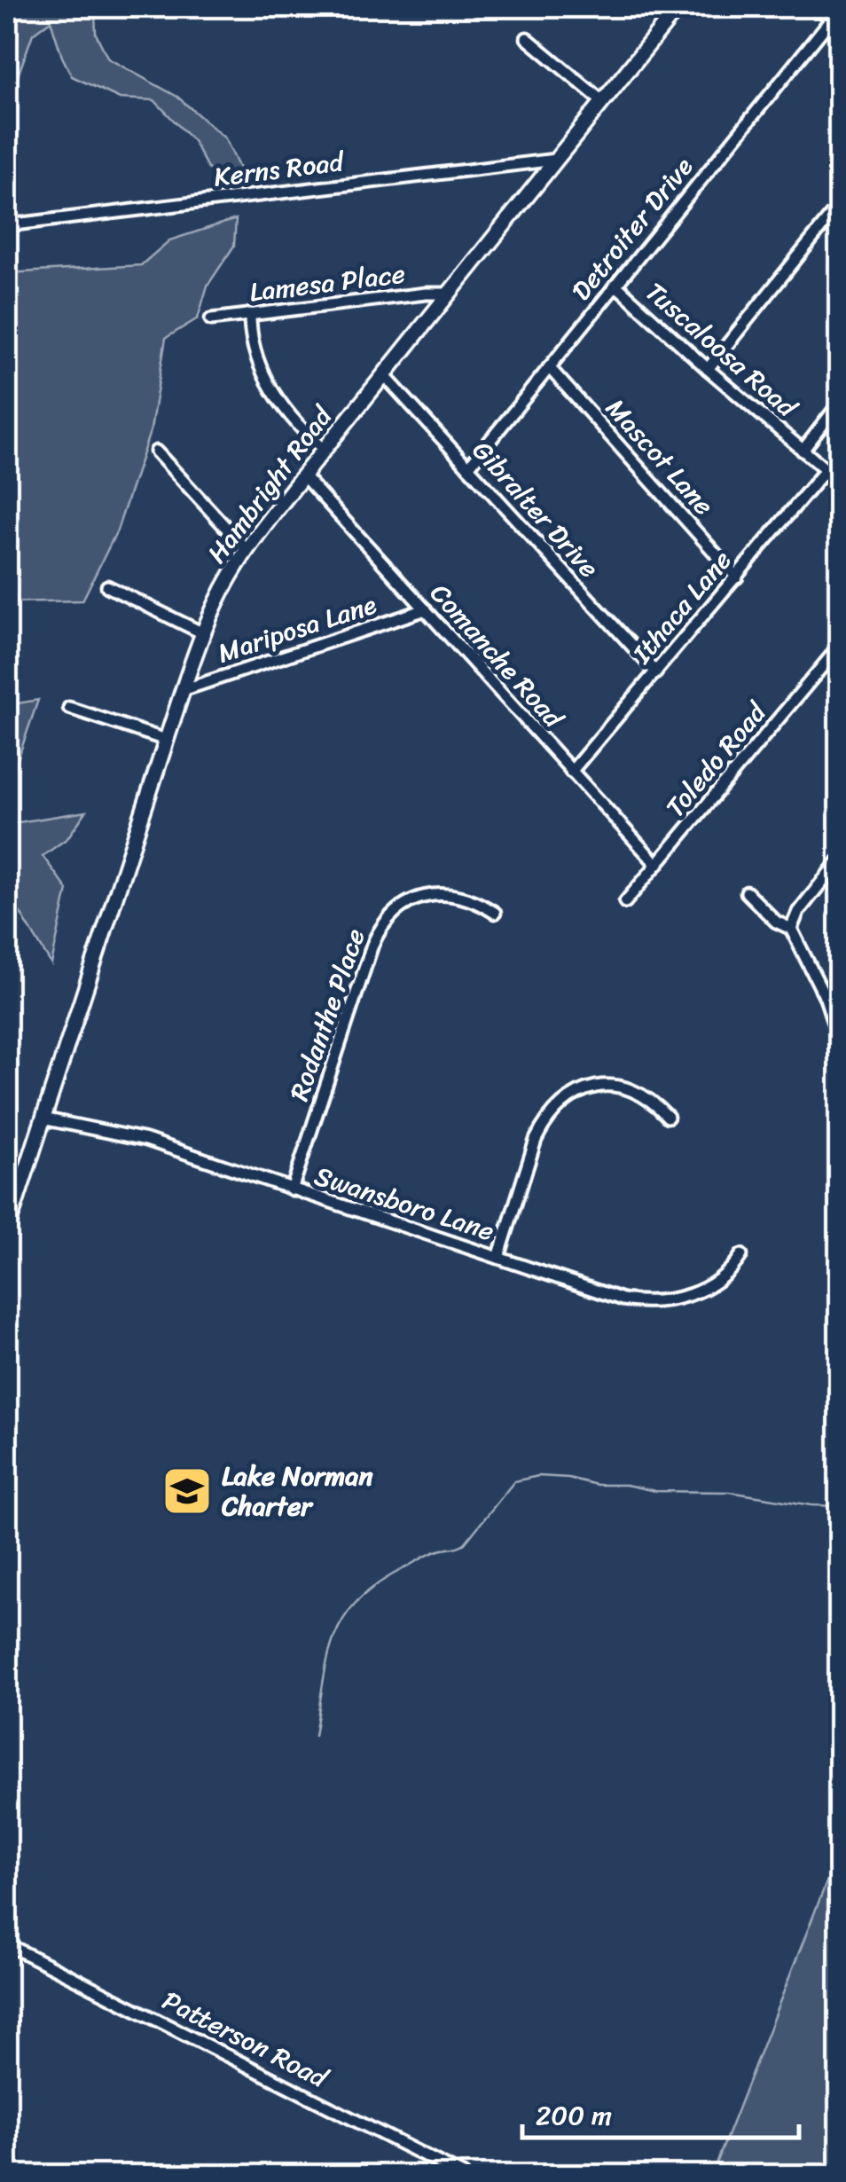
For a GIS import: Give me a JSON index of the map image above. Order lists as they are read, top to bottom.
{
  "streets": {
    "main road": ["Hambright Road"],
    "street": [
      "Kerns Road",
      "Detroiter Drive",
      "Lamesa Place",
      "Tuscaloosa Road",
      "Mascot Lane",
      "Gibralter Drive",
      "Ithaca Lane",
      "Mariposa Lane",
      "Comanche Road",
      "Toledo Road",
      "Rodanthe Place",
      "Swansboro Lane",
      "Patterson Road"
    ]
  },
  "crossings": [
    ["Kerns Road", "Hambright Road"],
    ["Detroiter Drive", "Tuscaloosa Road"],
    ["Detroiter Drive", "Mascot Lane"],
    ["Detroiter Drive", "Gibralter Drive"],
    ["Lamesa Place", "Hambright Road"],
    ["Tuscaloosa Road", "Ithaca Lane"],
    ["Mascot Lane", "Ithaca Lane"],
    ["Hambright Road", "Gibralter Drive"],
    ["Hambright Road", "Mariposa Lane"],
    ["Hambright Road", "Comanche Road"],
    ["Hambright Road", "Swansboro Lane"],
    ["Gibralter Drive", "Ithaca Lane"],
    ["Ithaca Lane", "Comanche Road"],
    ["Mariposa Lane", "Comanche Road"],
    ["Comanche Road", "Toledo Road"],
    ["Rodanthe Place", "Swansboro Lane"]
  ],
  "places": {
    "school or university": ["Lake Norman Charter"]
  },
  "scale_bar": "200 m"
}
